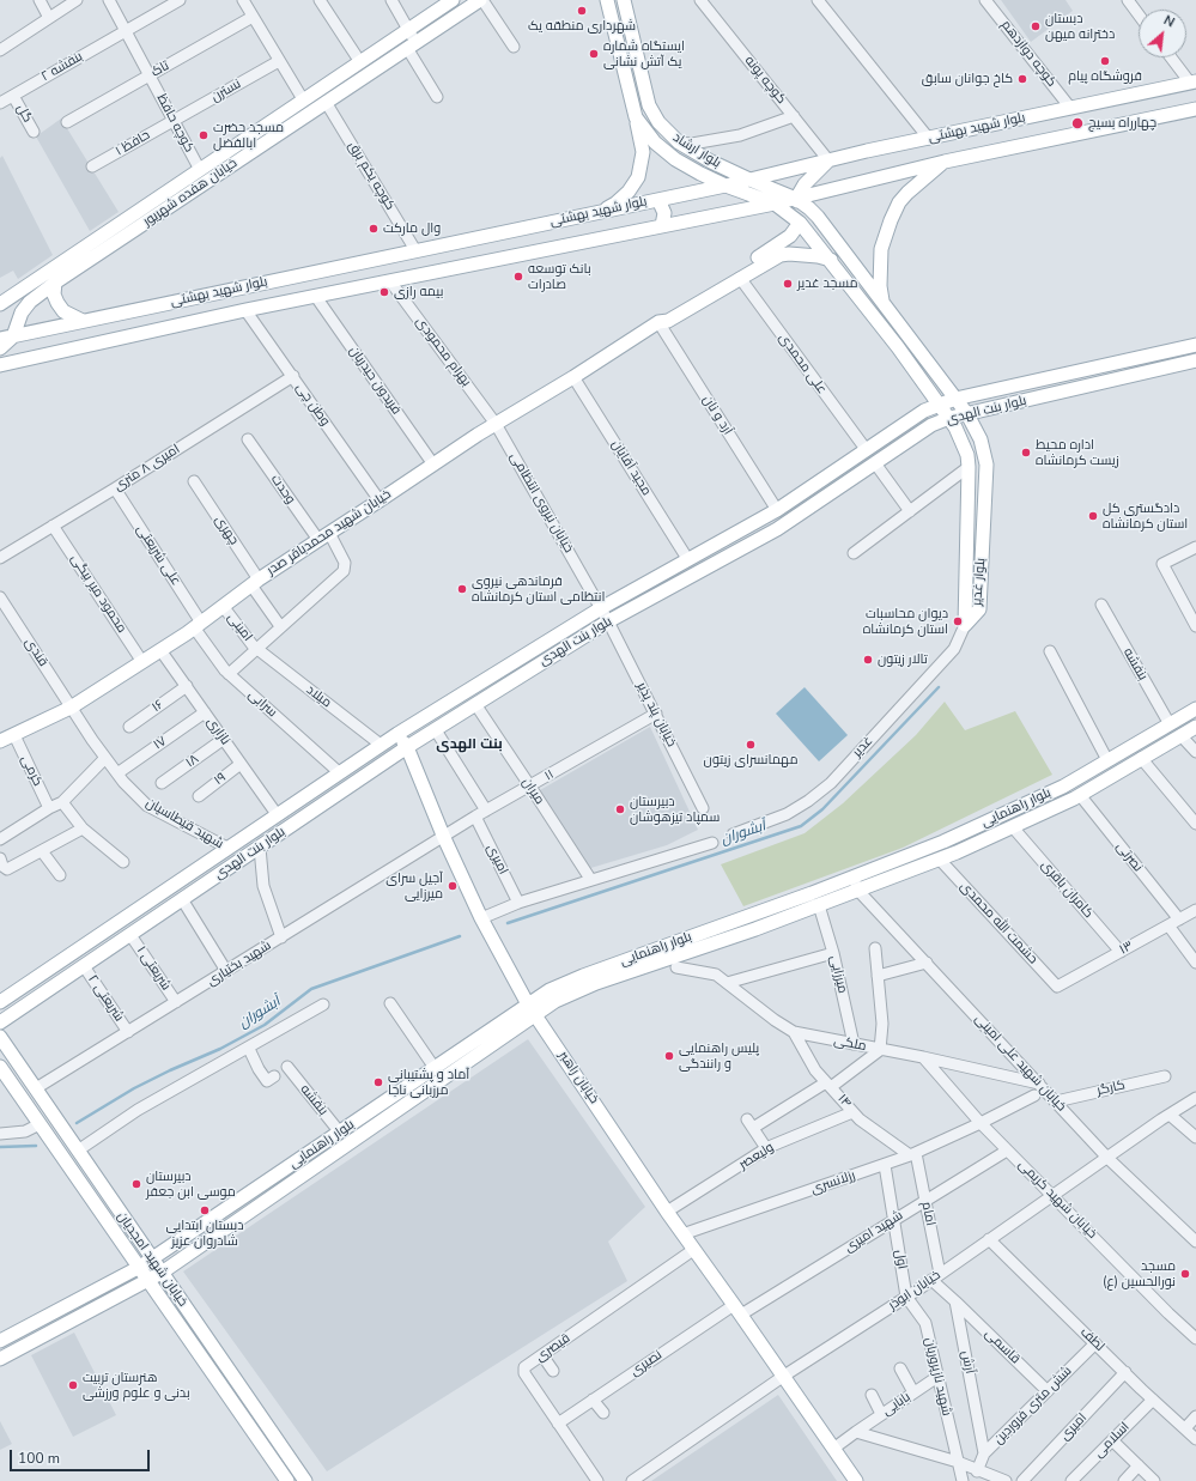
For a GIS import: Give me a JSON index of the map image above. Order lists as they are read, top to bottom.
{
  "streets": {
    "main road": [
      "بلوار شهید بهشتی",
      "بلوار ارشاد",
      "خیابان هفده شهریور",
      "بلوار بنت الهدی",
      "خیابان شهید محمدباقر صدر",
      "بلوار غدیر",
      "بلوار راهنمایی",
      "خیابان راهبر",
      "خیابان شهید امجدیان"
    ],
    "street": [
      "کوچه دوازدهم",
      "بنفشه ۲",
      "تاک",
      "کوچه پونه",
      "نسترن",
      "گل",
      "کوچه حافظ",
      "حافظ ۱",
      "کوچه یکم برق",
      "بهرام محمودی",
      "علی محمدی",
      "فریدون حیدریان",
      "وطن چی",
      "آرد و نان",
      "امیری ۸ متری",
      "مجید آقایان",
      "وحدت",
      "خیابان نیروی انتظامی",
      "چهری",
      "علی شریعتی",
      "محمود میر بیگی",
      "امینی",
      "قندی",
      "بنفشه",
      "میلاد",
      "سرابی",
      "۱۶",
      "خیابان پند پذیر",
      "نازاری",
      "۱۷",
      "غدیر",
      "۱۸",
      "کرمی",
      "۱۱",
      "۱۹",
      "میران",
      "شهید قیطاسیان",
      "نصرتی",
      "امیری",
      "کامران باقری",
      "حشمت الله محمدی",
      "۱۳",
      "شهید بختیاری",
      "شریعتی ۱",
      "میرزایی",
      "شریعتی ۲",
      "ملکی",
      "خیابان شهید علی امینی",
      "کارگر",
      "۱۴",
      "ولیعصر",
      "رزلانسری",
      "خیابان شهید کریمی",
      "امام",
      "شهید امیری",
      "اول",
      "خیابان ابوذر",
      "لطف",
      "قاسمی",
      "قیصری",
      "آرش",
      "نصیری",
      "شهید نازپروریان",
      "بابایی",
      "شش متری فروردین",
      "اسلامی"
    ]
  },
  "crossings": [
    ["کوچه دوازدهم", "بلوار شهید بهشتی"],
    ["بنفشه ۲", "گل"],
    ["بنفشه ۲", "کوچه حافظ"],
    ["تاک", "کوچه حافظ"],
    ["کوچه پونه", "بلوار شهید بهشتی"],
    ["نسترن", "کوچه حافظ"],
    ["نسترن", "حافظ ۱"],
    ["کوچه حافظ", "حافظ ۱"],
    ["کوچه حافظ", "خیابان هفده شهریور"],
    ["بلوار شهید بهشتی", "بلوار ارشاد"],
    ["بلوار شهید بهشتی", "کوچه یکم برق"],
    ["بلوار شهید بهشتی", "خیابان هفده شهریور"],
    ["بلوار شهید بهشتی", "بهرام محمودی"],
    ["بلوار شهید بهشتی", "فریدون حیدریان"],
    ["بلوار شهید بهشتی", "وطن چی"],
    ["بلوار شهید بهشتی", "بلوار غدیر"],
    ["بلوار ارشاد", "بلوار غدیر"],
    ["کوچه یکم برق", "خیابان هفده شهریور"],
    ["بهرام محمودی", "خیابان نیروی انتظامی"],
    ["بهرام محمودی", "خیابان شهید محمدباقر صدر"],
    ["علی محمدی", "بلوار بنت الهدی"],
    ["علی محمدی", "خیابان شهید محمدباقر صدر"],
    ["فریدون حیدریان", "خیابان شهید محمدباقر صدر"],
    ["وطن چی", "امیری ۸ متری"],
    ["وطن چی", "خیابان شهید محمدباقر صدر"],
    ["بلوار بنت الهدی", "آرد و نان"],
    ["بلوار بنت الهدی", "مجید آقایان"],
    ["بلوار بنت الهدی", "خیابان نیروی انتظامی"],
    ["بلوار بنت الهدی", "بلوار غدیر"],
    ["بلوار بنت الهدی", "میلاد"],
    ["بلوار بنت الهدی", "سرابی"],
    ["بلوار بنت الهدی", "خیابان پند پذیر"],
    ["بلوار بنت الهدی", "نازاری"],
    ["بلوار بنت الهدی", "میران"],
    ["بلوار بنت الهدی", "شهید قیطاسیان"],
    ["بلوار بنت الهدی", "شریعتی ۱"],
    ["بلوار بنت الهدی", "شریعتی ۲"],
    ["بلوار بنت الهدی", "خیابان راهبر"],
    ["آرد و نان", "خیابان شهید محمدباقر صدر"],
    ["امیری ۸ متری", "علی شریعتی"],
    ["امیری ۸ متری", "محمود میر بیگی"],
    ["مجید آقایان", "خیابان شهید محمدباقر صدر"],
    ["وحدت", "خیابان شهید محمدباقر صدر"],
    ["خیابان نیروی انتظامی", "خیابان شهید محمدباقر صدر"],
    ["خیابان نیروی انتظامی", "خیابان پند پذیر"],
    ["چهری", "خیابان شهید محمدباقر صدر"],
    ["خیابان شهید محمدباقر صدر", "علی شریعتی"],
    ["خیابان شهید محمدباقر صدر", "بلوار غدیر"],
    ["خیابان شهید محمدباقر صدر", "محمود میر بیگی"],
    ["خیابان شهید محمدباقر صدر", "امینی"],
    ["خیابان شهید محمدباقر صدر", "قندی"],
    ["خیابان شهید محمدباقر صدر", "سرابی"],
    ["خیابان شهید محمدباقر صدر", "نازاری"],
    ["خیابان شهید محمدباقر صدر", "کرمی"],
    ["خیابان شهید محمدباقر صدر", "شهید قیطاسیان"],
    ["علی شریعتی", "سرابی"],
    ["بلوار غدیر", "غدیر"],
    ["امینی", "میلاد"],
    ["قندی", "شهید قیطاسیان"],
    ["بنفشه", "بلوار راهنمایی"],
    ["۱۶", "نازاری"],
    ["خیابان پند پذیر", "۱۱"],
    ["نازاری", "۱۷"],
    ["نازاری", "۱۸"],
    ["نازاری", "۱۹"],
    ["۱۷", "شهید قیطاسیان"],
    ["۱۱", "میران"],
    ["۱۱", "امیری"],
    ["۱۱", "شهید بختیاری"],
    ["۱۱", "خیابان راهبر"],
    ["بلوار راهنمایی", "نصرتی"],
    ["بلوار راهنمایی", "کامران باقری"],
    ["بلوار راهنمایی", "حشمت الله محمدی"],
    ["بلوار راهنمایی", "میرزایی"],
    ["بلوار راهنمایی", "خیابان شهید علی امینی"],
    ["بلوار راهنمایی", "خیابان راهبر"],
    ["بلوار راهنمایی", "خیابان شهید امجدیان"],
    ["نصرتی", "۱۳"],
    ["امیری", "لطف"],
    ["کامران باقری", "۱۳"],
    ["حشمت الله محمدی", "۱۳"],
    ["شهید بختیاری", "شریعتی ۱"],
    ["شهید بختیاری", "شریعتی ۲"],
    ["شهید بختیاری", "خیابان راهبر"],
    ["شهید بختیاری", "خیابان شهید امجدیان"],
    ["میرزایی", "ملکی"],
    ["ملکی", "خیابان شهید علی امینی"],
    ["ملکی", "۱۴"],
    ["ملکی", "خیابان شهید کریمی"],
    ["خیابان شهید علی امینی", "کارگر"],
    ["خیابان شهید علی امینی", "خیابان ابوذر"],
    ["خیابان راهبر", "ولیعصر"],
    ["خیابان راهبر", "رزلانسری"],
    ["خیابان راهبر", "شهید امیری"],
    ["خیابان راهبر", "خیابان ابوذر"],
    ["خیابان راهبر", "قیصری"],
    ["خیابان راهبر", "نصیری"],
    ["۱۴", "ولیعصر"],
    ["۱۴", "رزلانسری"],
    ["۱۴", "امام"],
    ["رزلانسری", "خیابان شهید کریمی"],
    ["رزلانسری", "امام"],
    ["رزلانسری", "اول"],
    ["خیابان شهید کریمی", "شهید امیری"],
    ["خیابان شهید کریمی", "خیابان ابوذر"],
    ["امام", "شهید امیری"],
    ["امام", "خیابان ابوذر"],
    ["شهید امیری", "اول"],
    ["شهید امیری", "نصیری"],
    ["اول", "خیابان ابوذر"],
    ["اول", "شهید نازپروریان"],
    ["خیابان ابوذر", "لطف"],
    ["خیابان ابوذر", "شهید نازپروریان"],
    ["لطف", "شش متری فروردین"],
    ["لطف", "اسلامی"],
    ["قاسمی", "آرش"],
    ["قاسمی", "شش متری فروردین"],
    ["قیصری", "نصیری"],
    ["آرش", "شش متری فروردین"],
    ["شهید نازپروریان", "بابایی"]
  ],
  "districts": ["بنت الهدی"],
  "water": ["آبشوران"],
  "places": [
    "شهرداری منطقه یک",
    "دبستان دخترانه میهن",
    "ایستگاه شماره یک آتش نشانی",
    "فروشگاه پیام",
    "کاخ جوانان سابق",
    "چهارراه بسیج",
    "مسجد حضرت ابالفضل",
    "وال مارکت",
    "بانک توسعه صادرات",
    "مسجد غدیر",
    "بیمه رازی",
    "اداره محیط زیست کرمانشاه",
    "دادگستری کل استان کرمانشاه",
    "فرماندهی نیروی انتظامی استان کرمانشاه",
    "دیوان محاسبات استان کرمانشاه",
    "تالار زیتون",
    "مهمانسرای زیتون",
    "دبیرستان سمپاد تیزهوشان",
    "آجیل سرای میرزایی",
    "پلیس راهنمایی و رانندگی",
    "آماد و پشتیبانی مرزبانی ناجا",
    "دبیرستان موسی ابن جعفر",
    "دبستان ابتدایی شادروان عزیز",
    "مسجد نورالحسین (ع)",
    "هنرستان تربیت بدنی و علوم ورزشی"
  ],
  "scale_bar": "100 m",
  "north": "top right"
}
